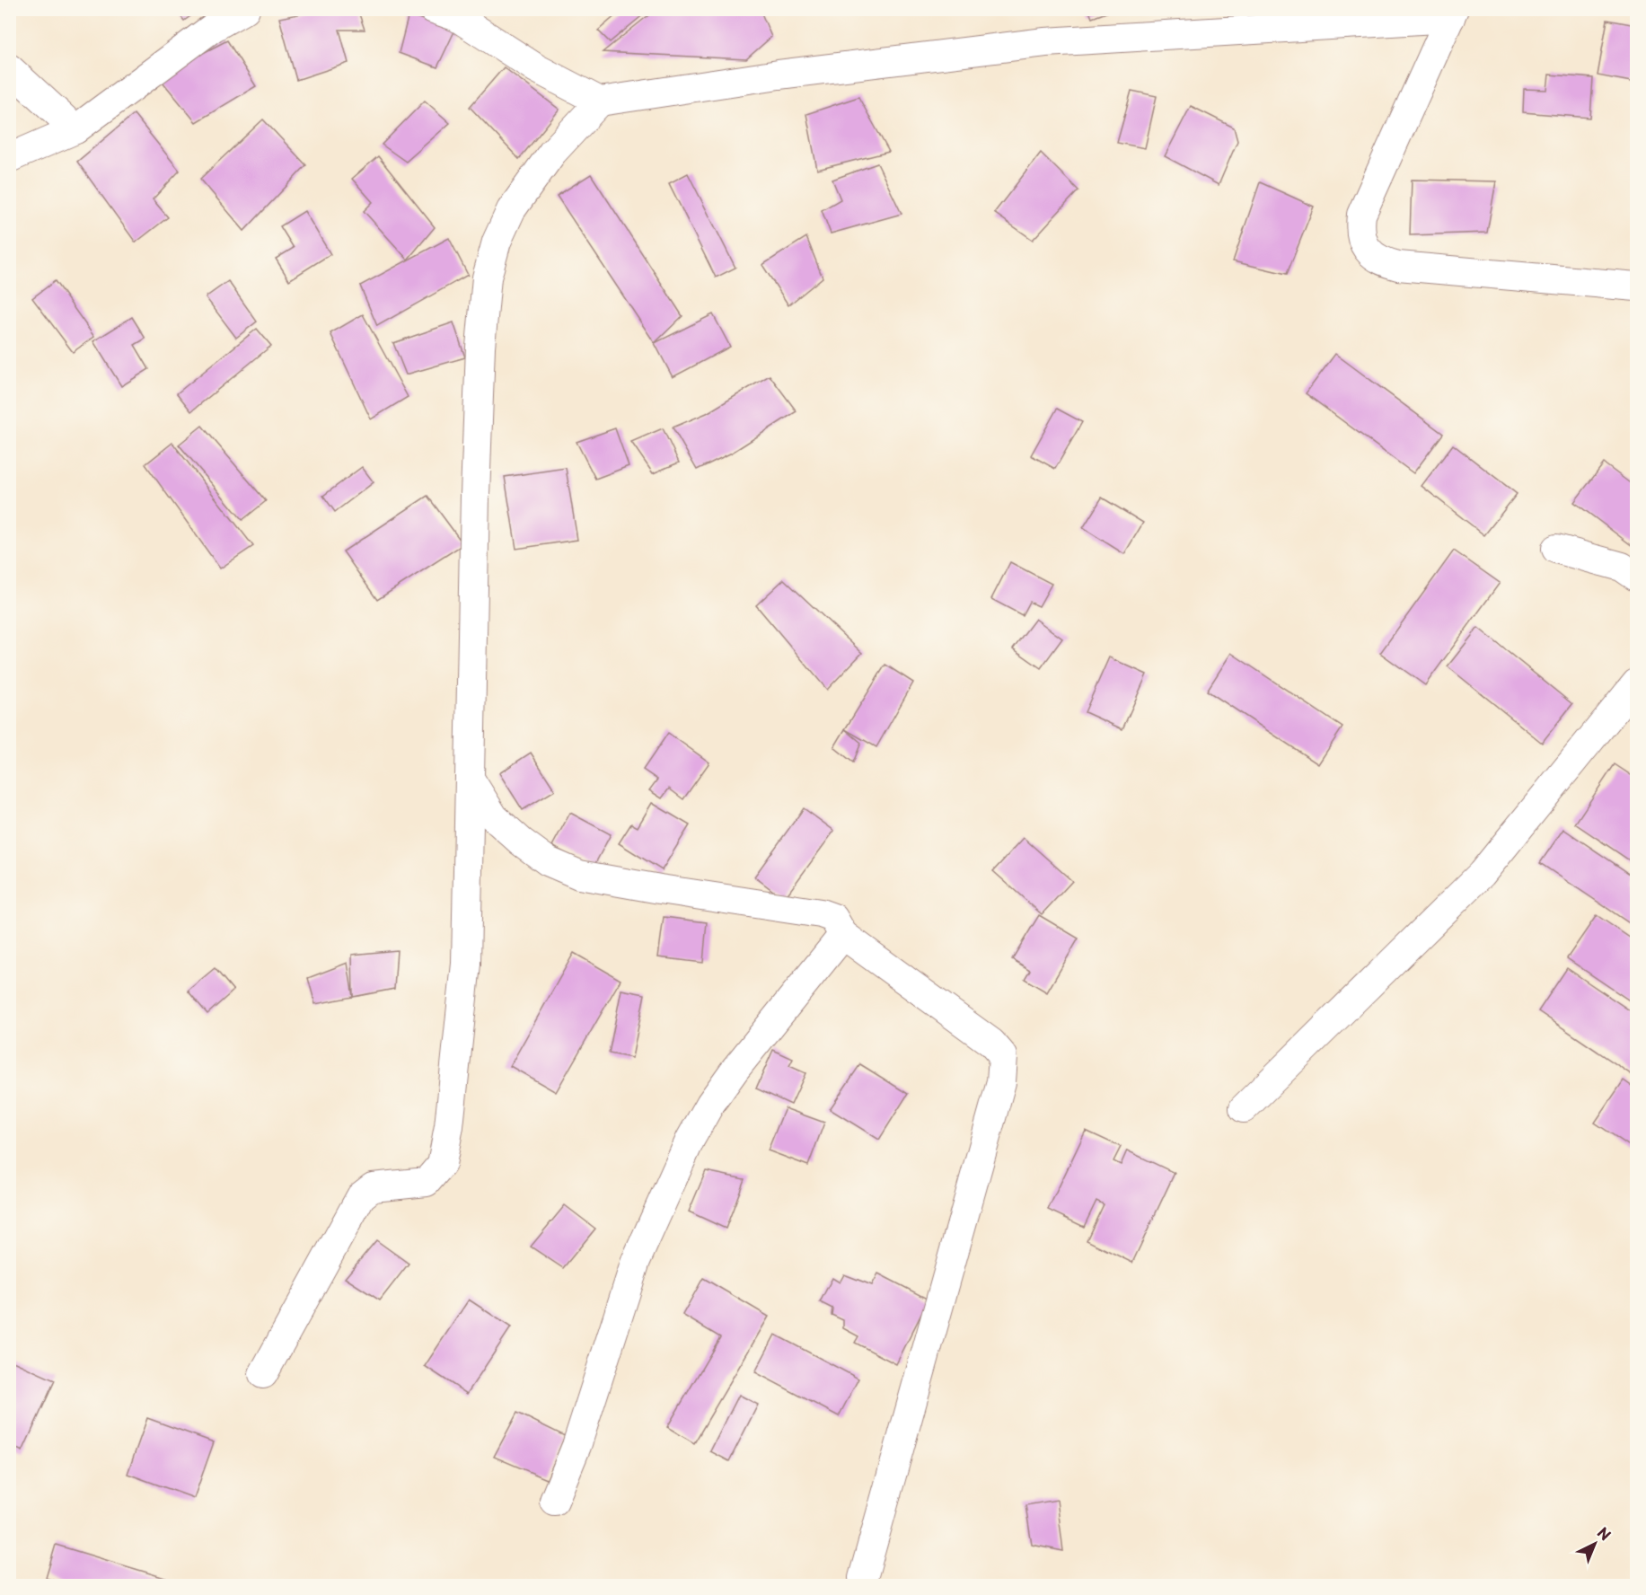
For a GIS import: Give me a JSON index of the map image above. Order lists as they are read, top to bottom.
{
  "north": "top right"
}
